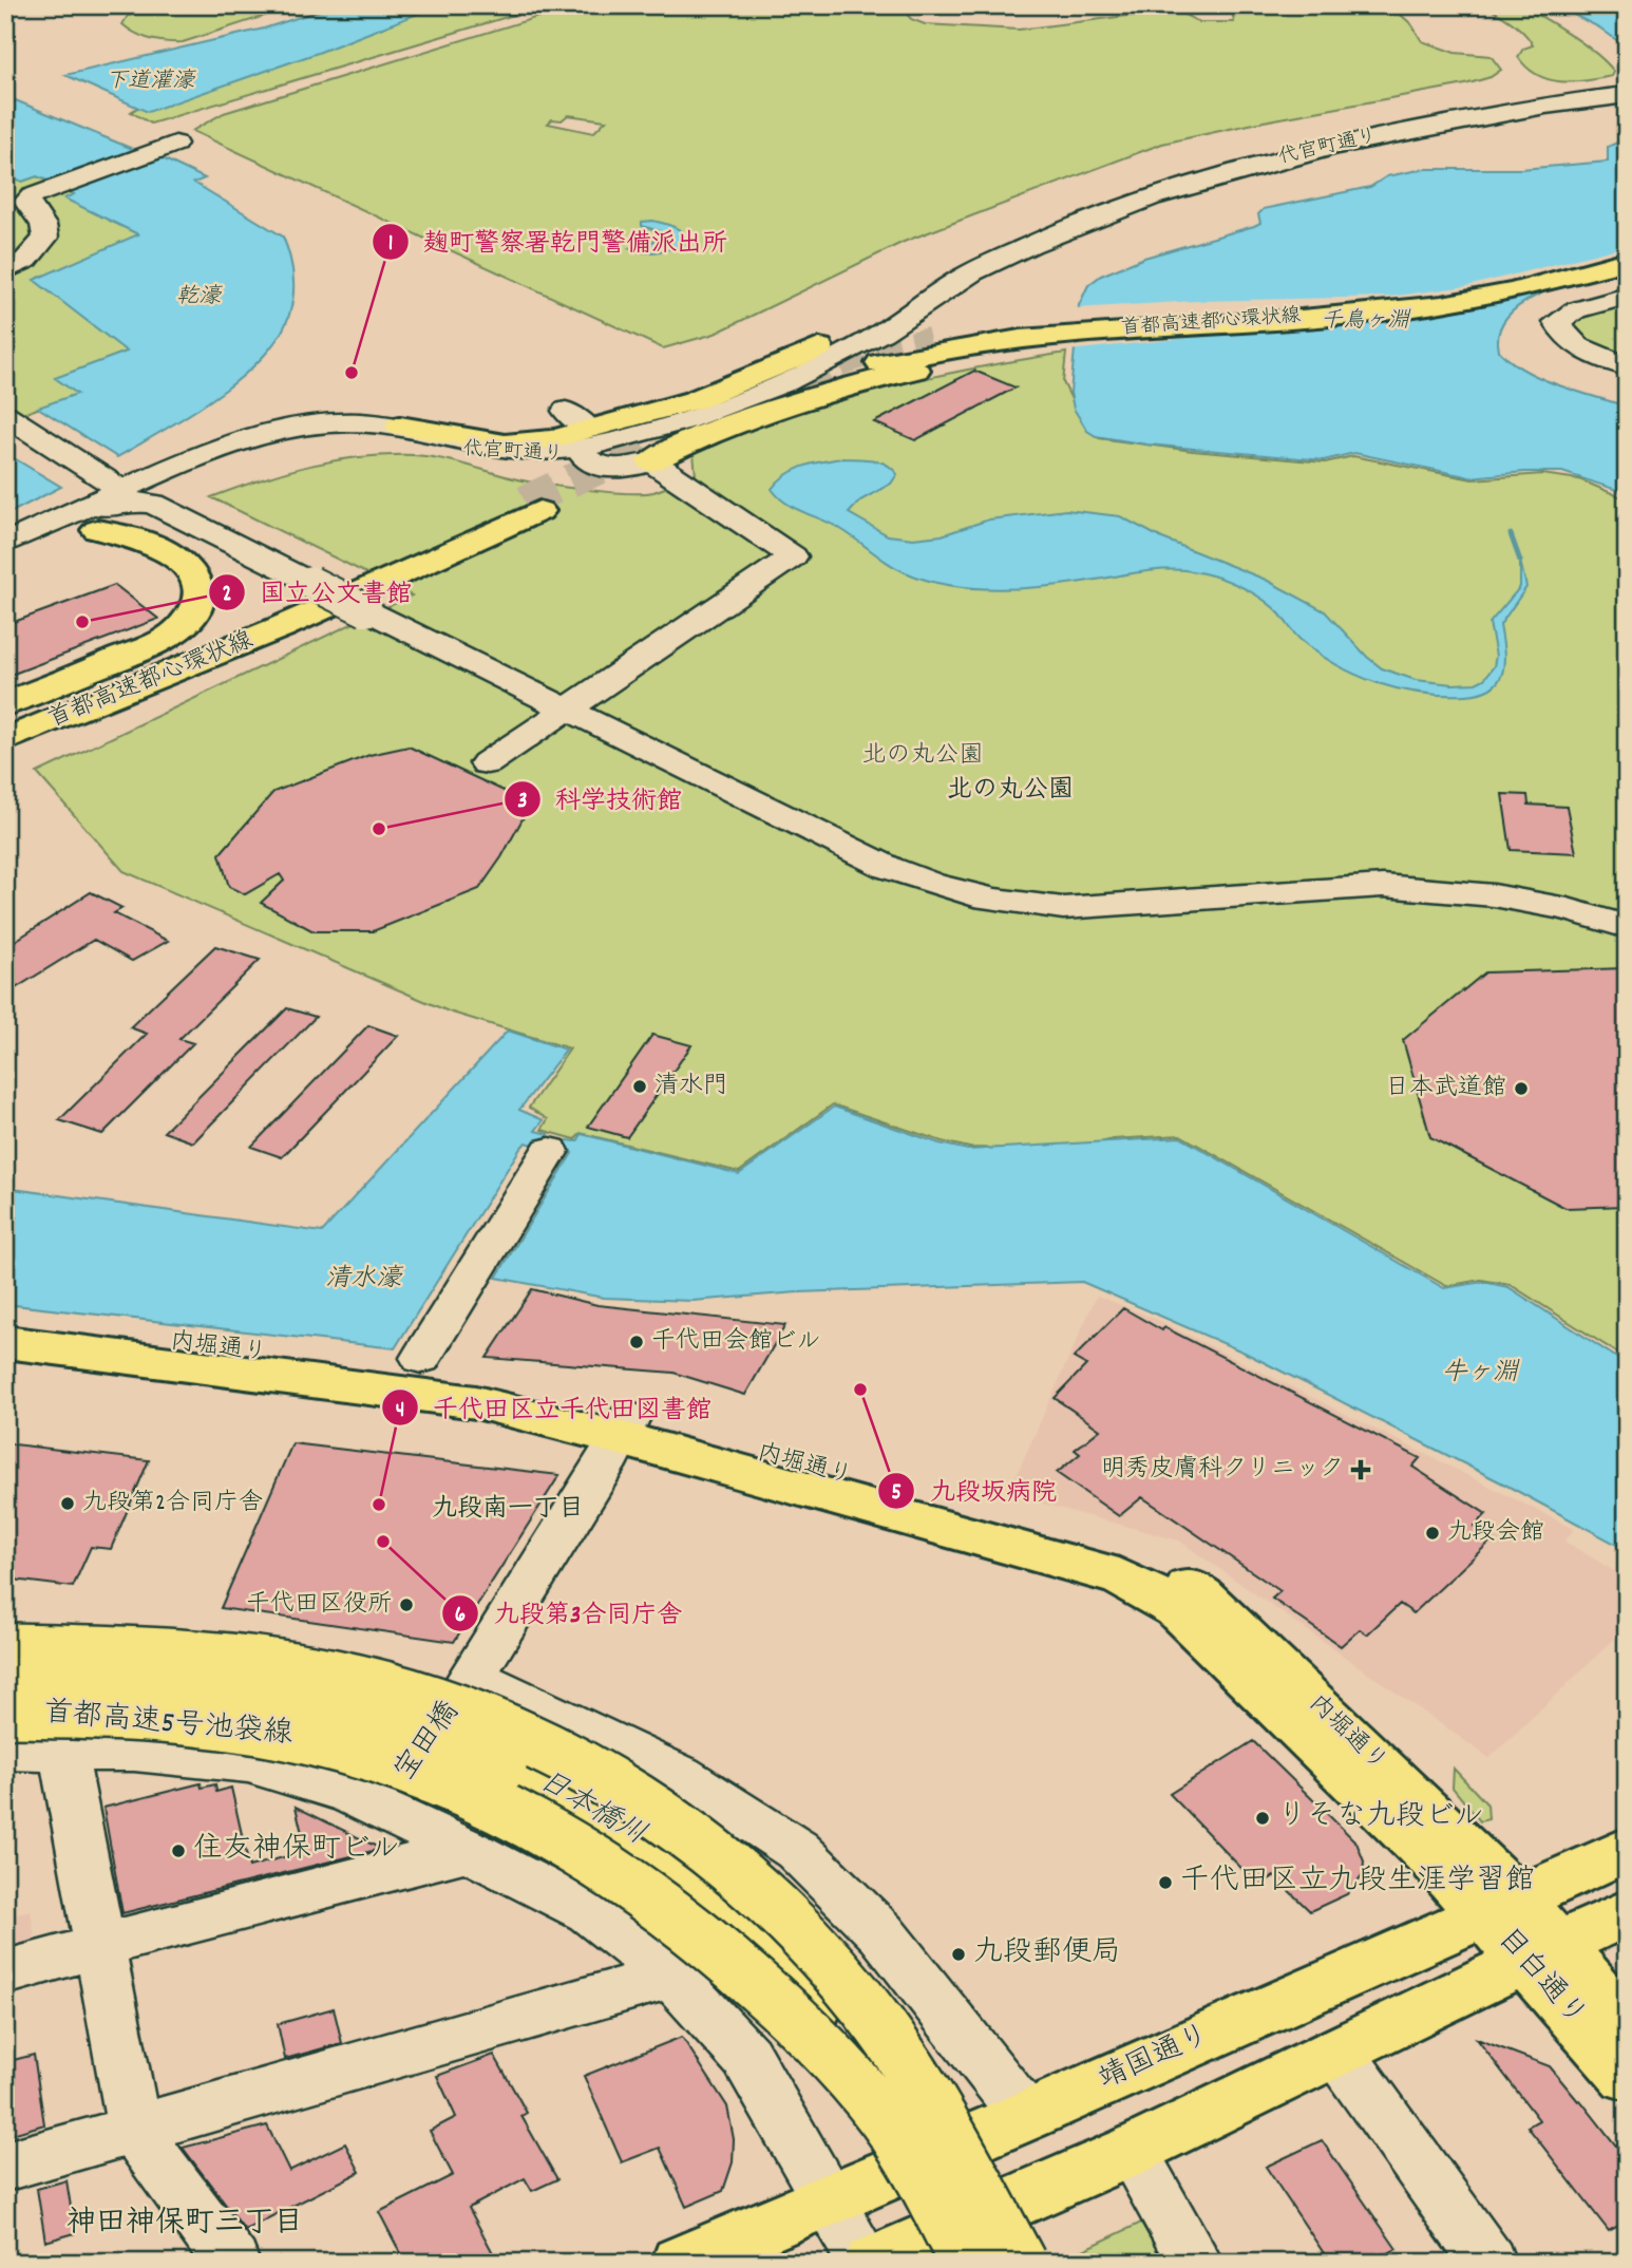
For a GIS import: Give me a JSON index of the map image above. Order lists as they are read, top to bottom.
{
  "streets": {
    "main road": [
      "首都高速都心環状線",
      "内堀通り",
      "首都高速5号池袋線",
      "目白通り",
      "靖国通り"
    ],
    "street": ["代官町通り", "宝田橋"]
  },
  "crossings": [
    ["内堀通り", "宝田橋"],
    ["内堀通り", "目白通り"],
    ["内堀通り", "靖国通り"],
    ["目白通り", "靖国通り"]
  ],
  "districts": ["北の丸公園", "九段南一丁目", "神田神保町三丁目"],
  "water": [
    "下道灌濠",
    "乾濠",
    "千鳥ヶ淵",
    "清水濠",
    "牛ヶ淵",
    "日本橋川"
  ],
  "parks": ["北の丸公園"],
  "places": {
    "other": [
      "麹町警察署乾門警備派出所",
      "国立公文書館",
      "科学技術館",
      "清水門",
      "日本武道館",
      "千代田会館ビル",
      "九段坂病院",
      "九段第2合同庁舎",
      "千代田区立千代田図書館",
      "九段会館",
      "九段第3合同庁舎",
      "千代田区役所",
      "りそな九段ビル",
      "住友神保町ビル",
      "千代田区立九段生涯学習館",
      "九段郵便局"
    ],
    "health": ["明秀皮膚科クリニック"]
  }
}
